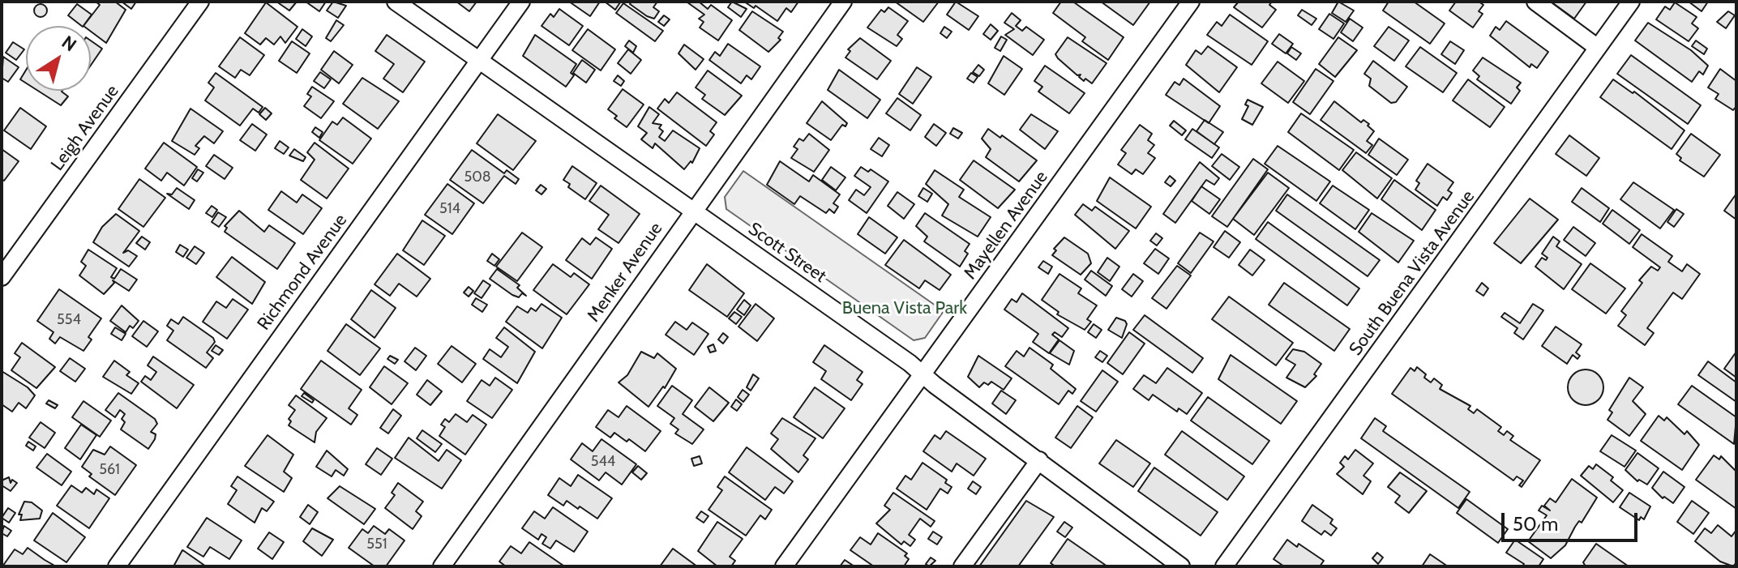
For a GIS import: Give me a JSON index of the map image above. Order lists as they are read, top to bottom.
{
  "streets": {
    "street": [
      "Leigh Avenue",
      "Mayellen Avenue",
      "Scott Street",
      "Richmond Avenue",
      "Menker Avenue",
      "South Buena Vista Avenue"
    ]
  },
  "crossings": [
    ["Mayellen Avenue", "Scott Street"],
    ["Scott Street", "Richmond Avenue"],
    ["Scott Street", "Menker Avenue"]
  ],
  "parks": ["Buena Vista Park"],
  "house_numbers": [
    "508",
    "514",
    "554",
    "544",
    "561",
    "551"
  ],
  "scale_bar": "50 m",
  "north": "top right"
}
